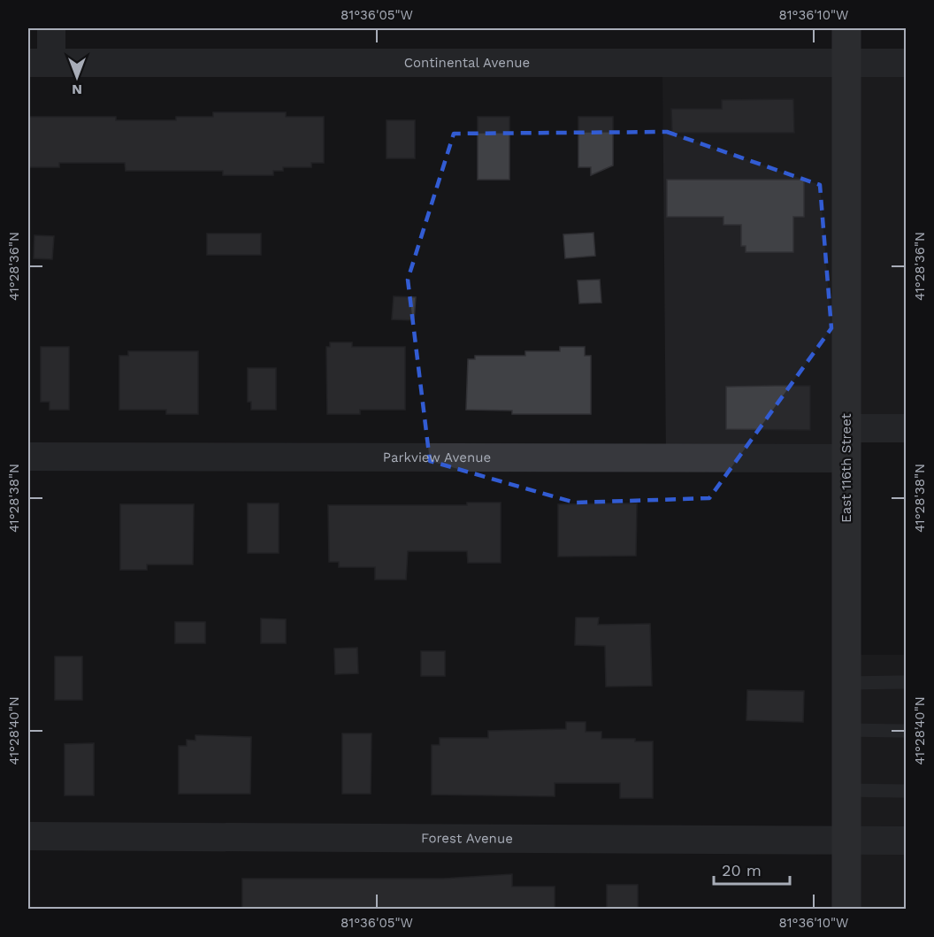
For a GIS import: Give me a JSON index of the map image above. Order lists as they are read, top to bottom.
{
  "streets": {
    "main road": ["East 116th Street"],
    "street": ["Continental Avenue", "Parkview Avenue", "Forest Avenue"]
  },
  "crossings": [
    ["Continental Avenue", "East 116th Street"],
    ["Parkview Avenue", "East 116th Street"],
    ["East 116th Street", "Forest Avenue"]
  ],
  "scale_bar": "20 m",
  "north": "bottom",
  "coordinates": [
    "81°36'05\"W",
    "81°36'10\"W",
    "41°28'36\"N",
    "41°28'38\"N",
    "41°28'40\"N"
  ]
}
